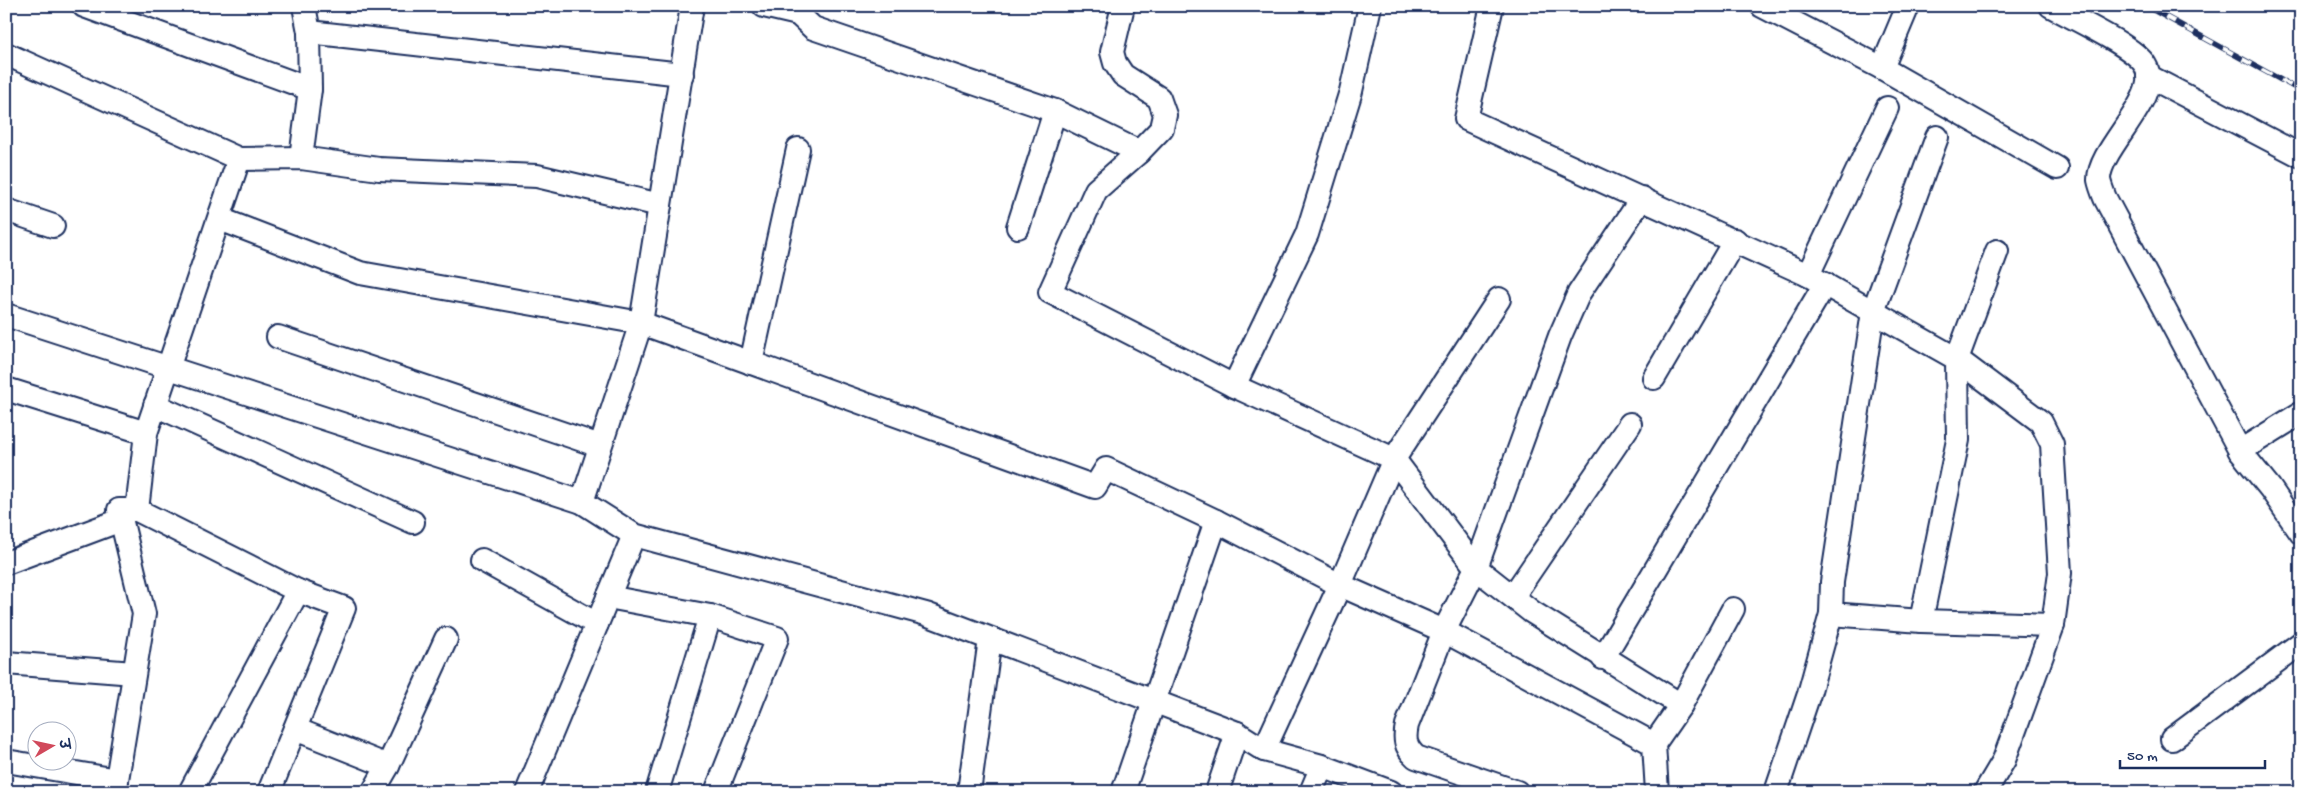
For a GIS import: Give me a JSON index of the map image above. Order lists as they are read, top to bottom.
{
  "scale_bar": "50 m",
  "north": "right"
}
